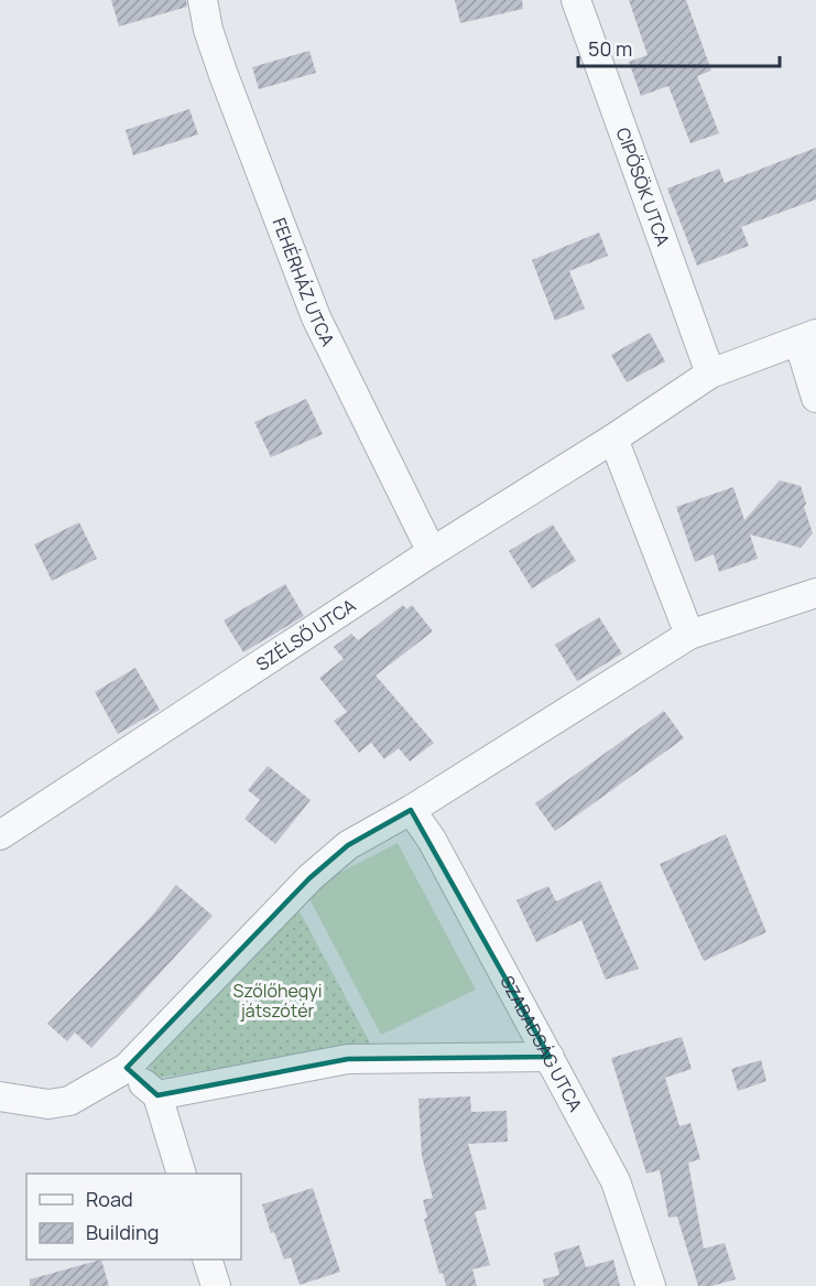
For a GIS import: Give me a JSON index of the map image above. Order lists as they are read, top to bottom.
{
  "streets": {
    "street": [
      "CIPŐSÖK UTCA",
      "FEHÉRHÁZ UTCA",
      "SZÉLSŐ UTCA",
      "SZABADSÁG UTCA"
    ]
  },
  "crossings": [
    ["CIPŐSÖK UTCA", "SZÉLSŐ UTCA"],
    ["FEHÉRHÁZ UTCA", "SZÉLSŐ UTCA"]
  ],
  "parks": ["Szőlőhegyi játszótér"],
  "legend": ["Road", "Building"],
  "scale_bar": "50 m"
}
